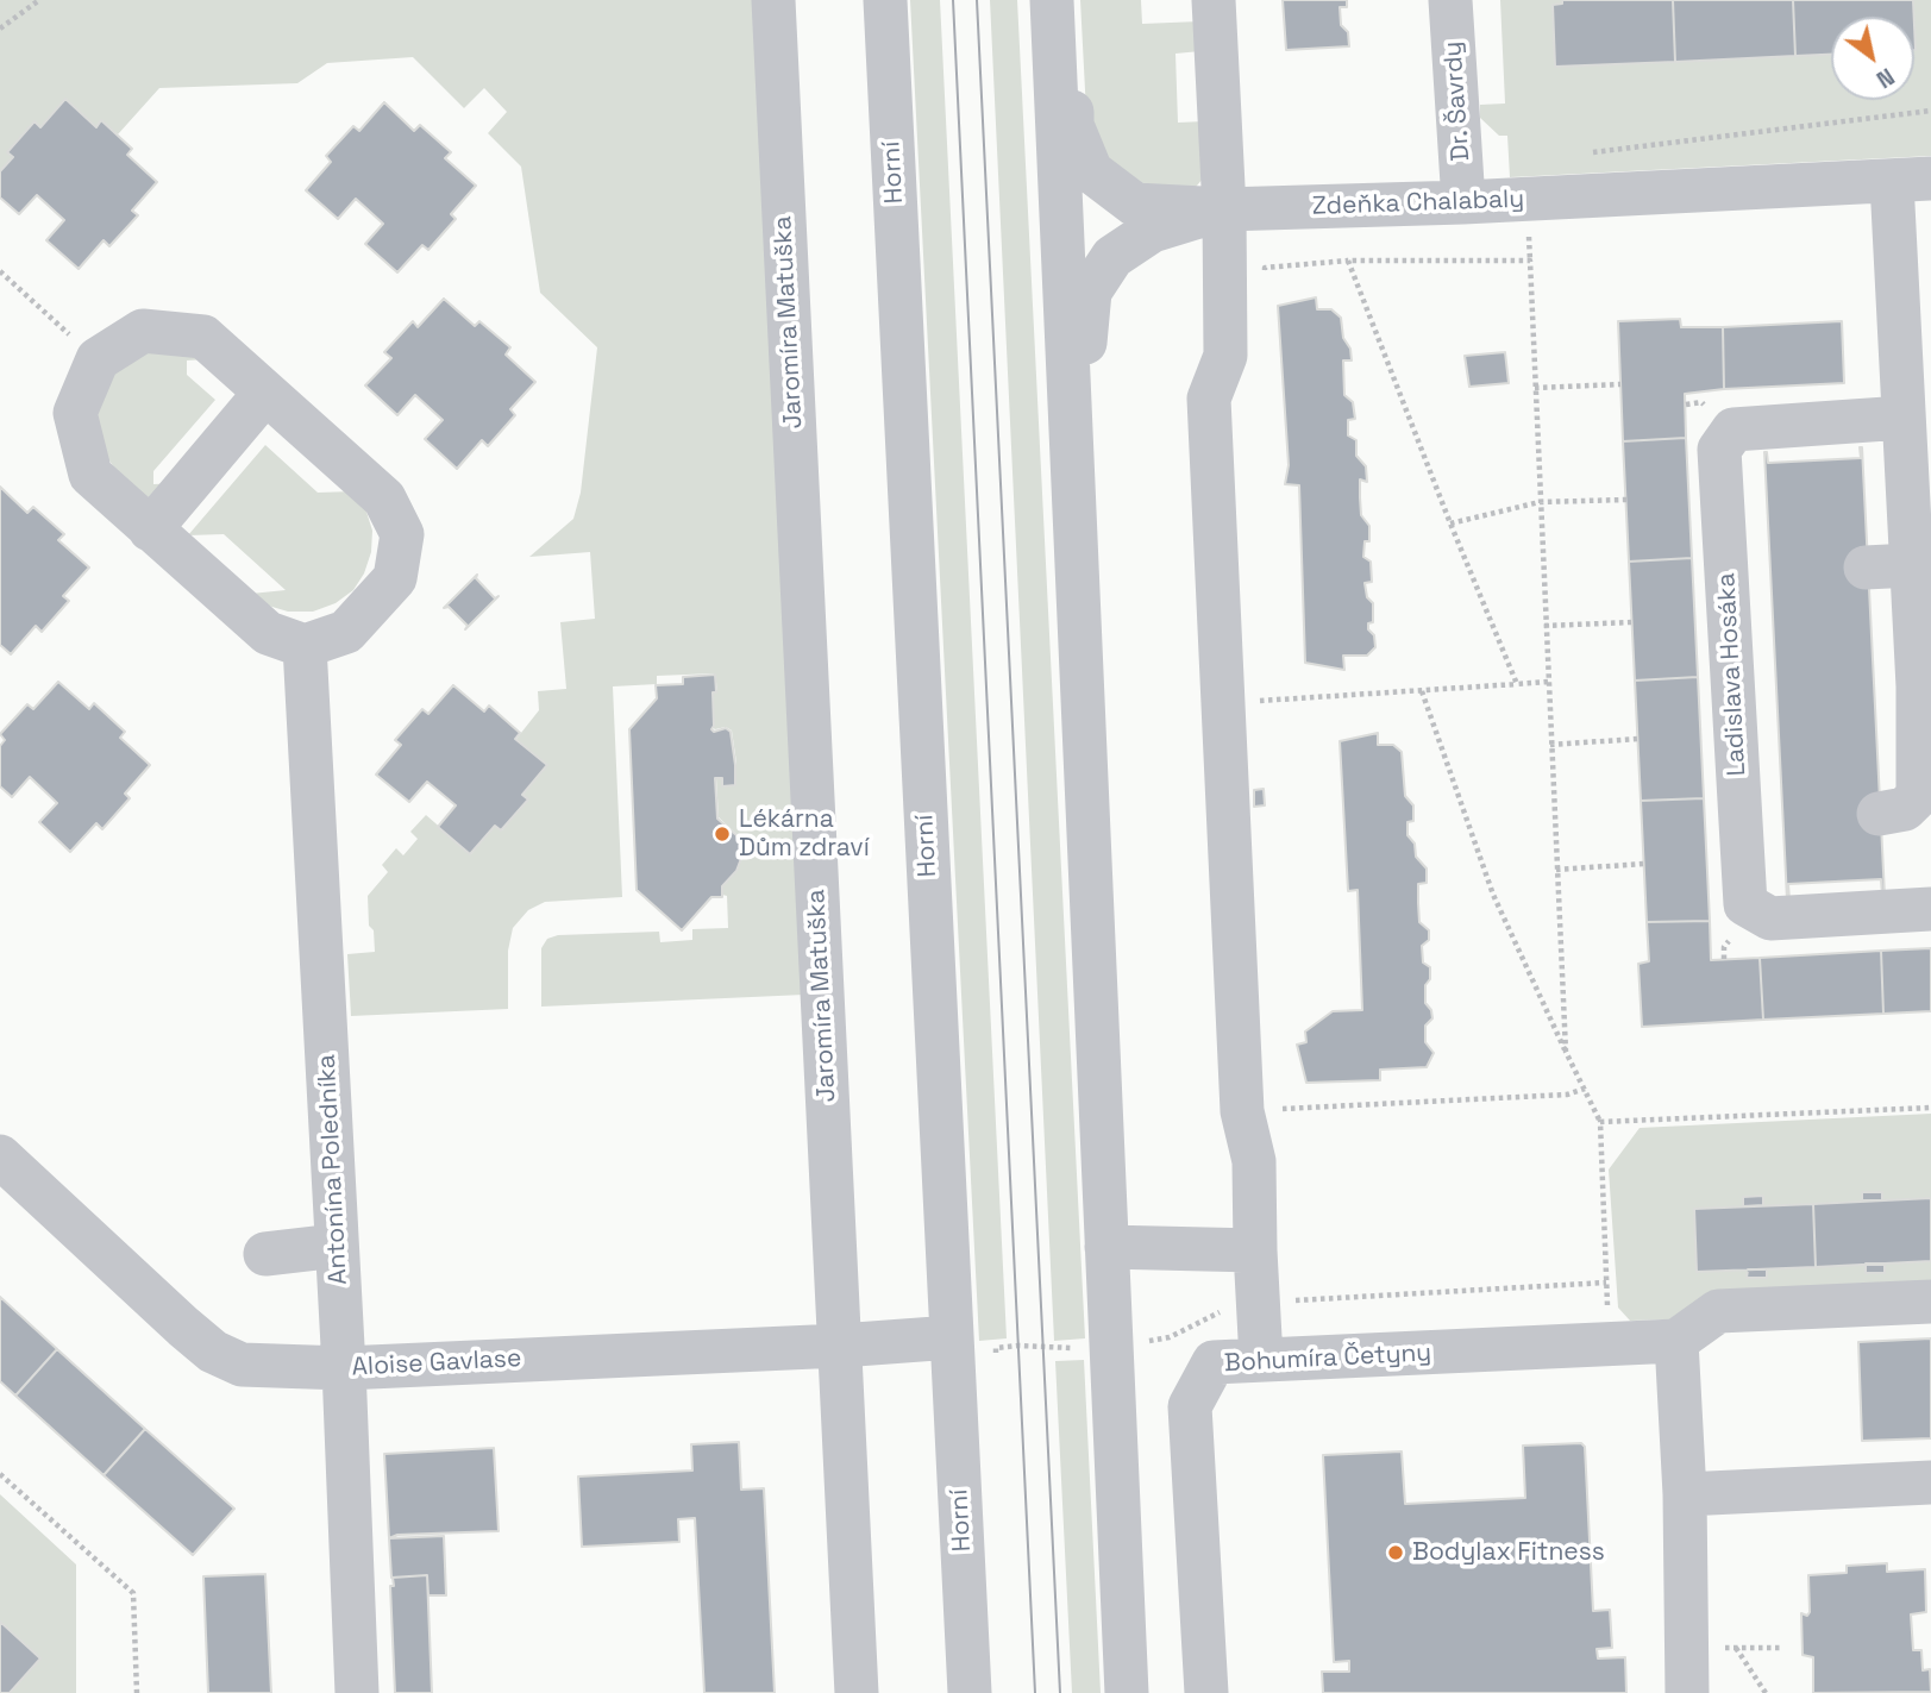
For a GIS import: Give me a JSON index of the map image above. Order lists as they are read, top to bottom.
{
  "streets": {
    "street": [
      "Dr. Šavrdy",
      "Horní",
      "Zdeňka Chalabaly",
      "Jaromíra Matuška",
      "Ladislava Hosáka",
      "Antonína Poledníka",
      "Bohumíra Četyny",
      "Aloise Gavlase"
    ]
  },
  "crossings": [
    ["Dr. Šavrdy", "Zdeňka Chalabaly"],
    ["Horní", "Aloise Gavlase"],
    ["Jaromíra Matuška", "Aloise Gavlase"],
    ["Antonína Poledníka", "Aloise Gavlase"]
  ],
  "places": ["Lékárna Dům zdraví", "Bodylax Fitness"],
  "north": "bottom right"
}
